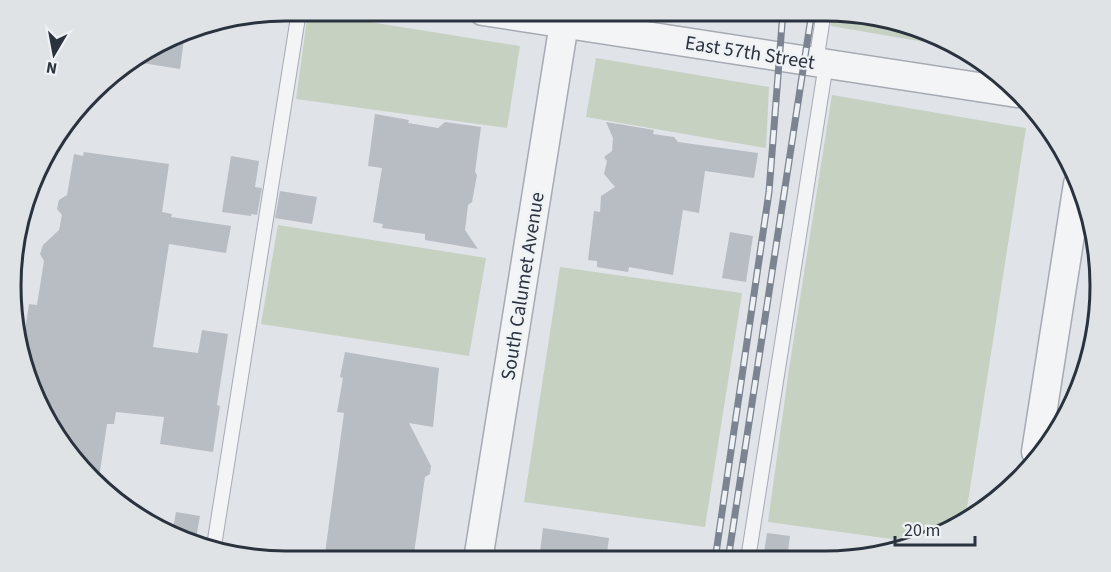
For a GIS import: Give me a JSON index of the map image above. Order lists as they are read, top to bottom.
{
  "streets": {
    "street": ["East 57th Street", "South Calumet Avenue"]
  },
  "scale_bar": "20 m",
  "north": "bottom"
}
